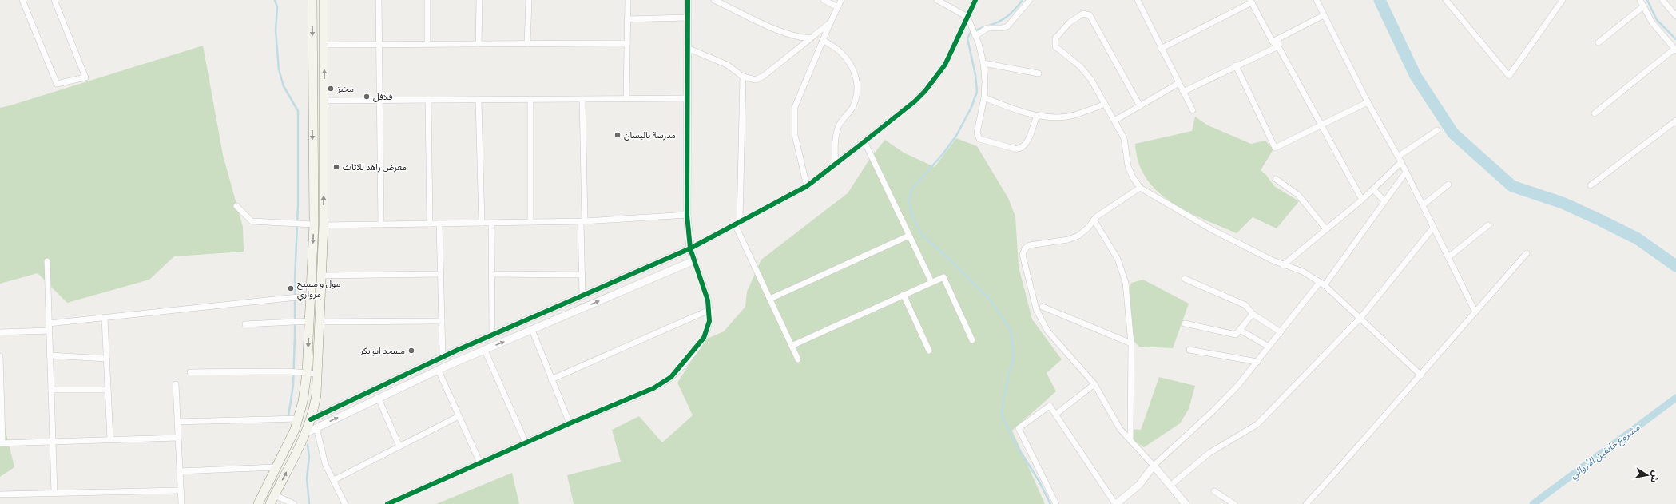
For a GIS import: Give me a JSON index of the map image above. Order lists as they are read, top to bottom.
{
  "water": ["مشروع خانقين الأروائي"],
  "places": [
    "مخبز",
    "فلافل",
    "مدرسة بالیسان",
    "معرض زاهد للاثاث",
    "مول و مسبح مرواري",
    "مسجد ابو بكر"
  ],
  "north": "right"
}
